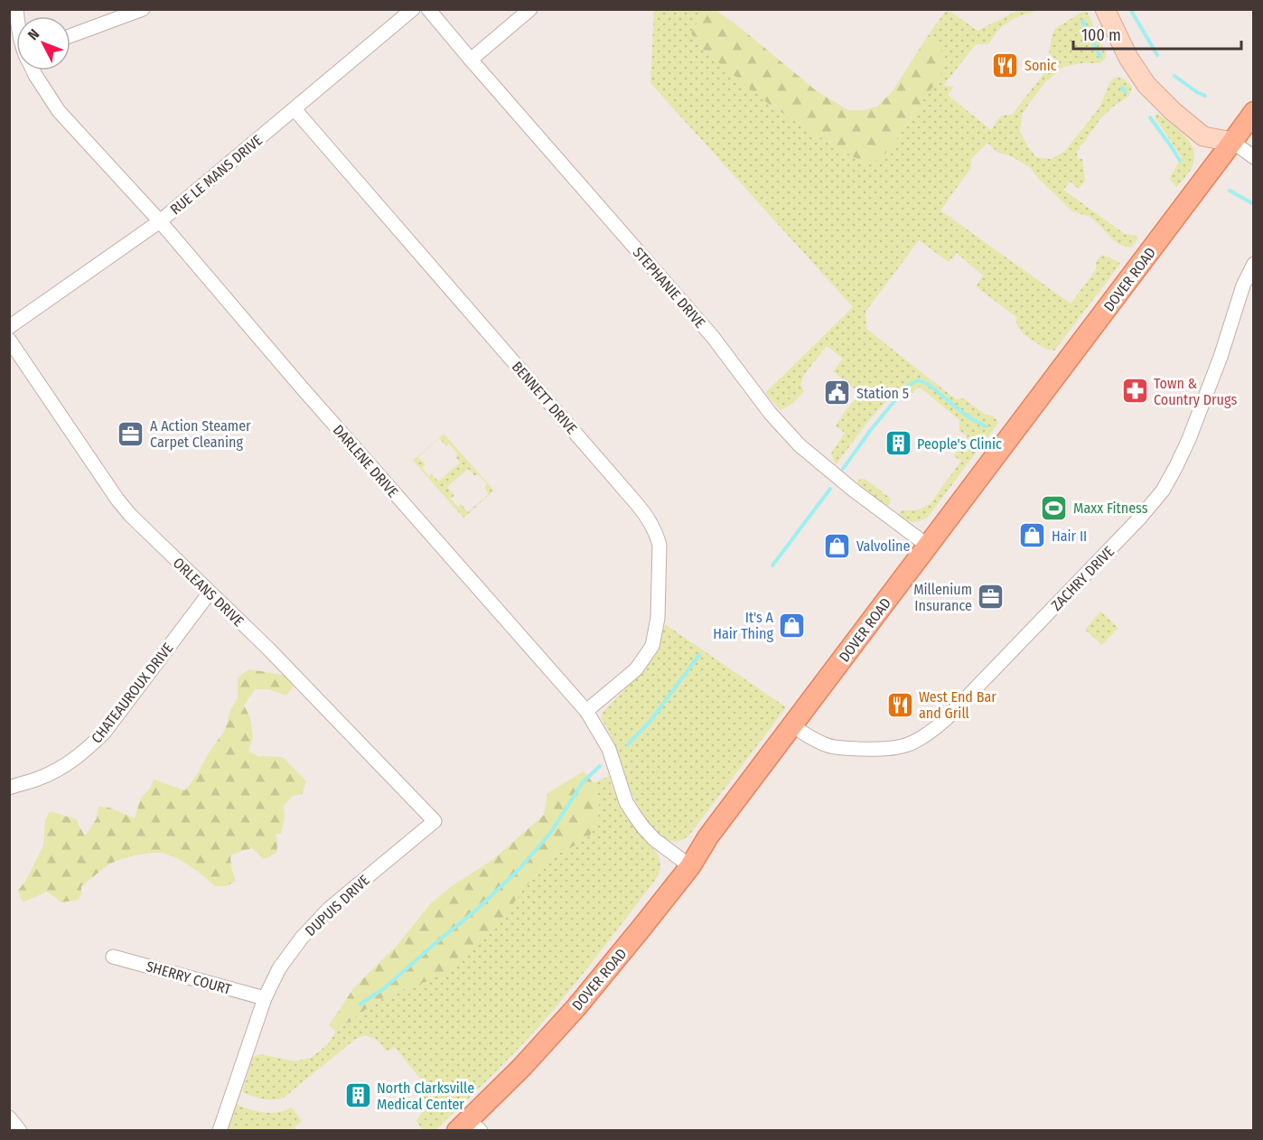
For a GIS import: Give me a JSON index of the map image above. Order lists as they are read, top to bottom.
{
  "streets": {
    "main road": ["DOVER ROAD"],
    "street": [
      "RUE LE MANS DRIVE",
      "STEPHANIE DRIVE",
      "BENNETT DRIVE",
      "DARLENE DRIVE",
      "ZACHRY DRIVE",
      "ORLEANS DRIVE",
      "CHATEAUROUX DRIVE",
      "DUPUIS DRIVE",
      "SHERRY COURT"
    ]
  },
  "crossings": [
    ["RUE LE MANS DRIVE", "BENNETT DRIVE"],
    ["RUE LE MANS DRIVE", "DARLENE DRIVE"],
    ["DOVER ROAD", "STEPHANIE DRIVE"],
    ["DOVER ROAD", "DARLENE DRIVE"],
    ["DOVER ROAD", "ZACHRY DRIVE"],
    ["BENNETT DRIVE", "DARLENE DRIVE"],
    ["ORLEANS DRIVE", "CHATEAUROUX DRIVE"],
    ["ORLEANS DRIVE", "DUPUIS DRIVE"],
    ["DUPUIS DRIVE", "SHERRY COURT"]
  ],
  "places": {
    "restaurant": ["Sonic", "West End Bar and Grill"],
    "pharmacy": ["Town & Country Drugs"],
    "public building": ["Station 5"],
    "office": ["A Action Steamer Carpet Cleaning", "Millenium Insurance"],
    "building": ["People's Clinic", "North Clarksville Medical Center"],
    "sports": ["Maxx Fitness"],
    "shop": ["Hair II", "Valvoline", "It's A Hair Thing"]
  },
  "scale_bar": "100 m",
  "north": "top left"
}
